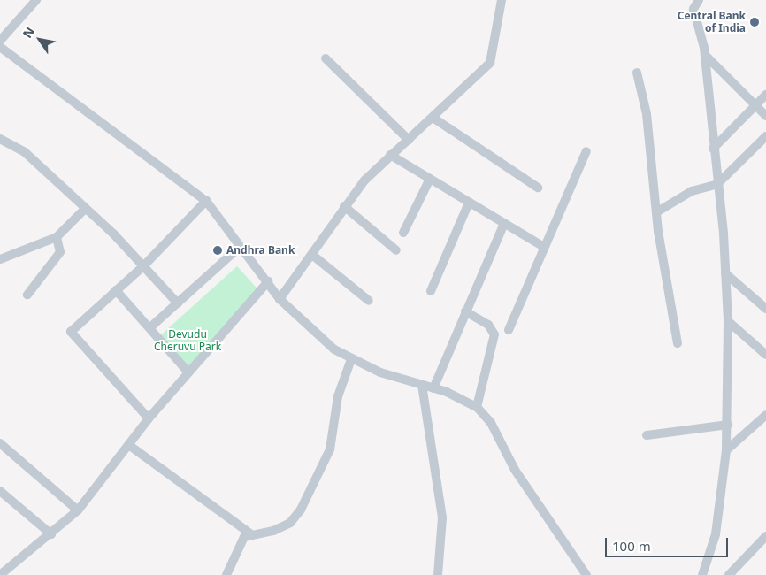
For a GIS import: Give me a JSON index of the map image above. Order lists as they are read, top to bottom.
{
  "parks": ["Devudu Cheruvu Park"],
  "places": ["Central Bank of India", "Andhra Bank"],
  "scale_bar": "100 m",
  "north": "top left"
}
